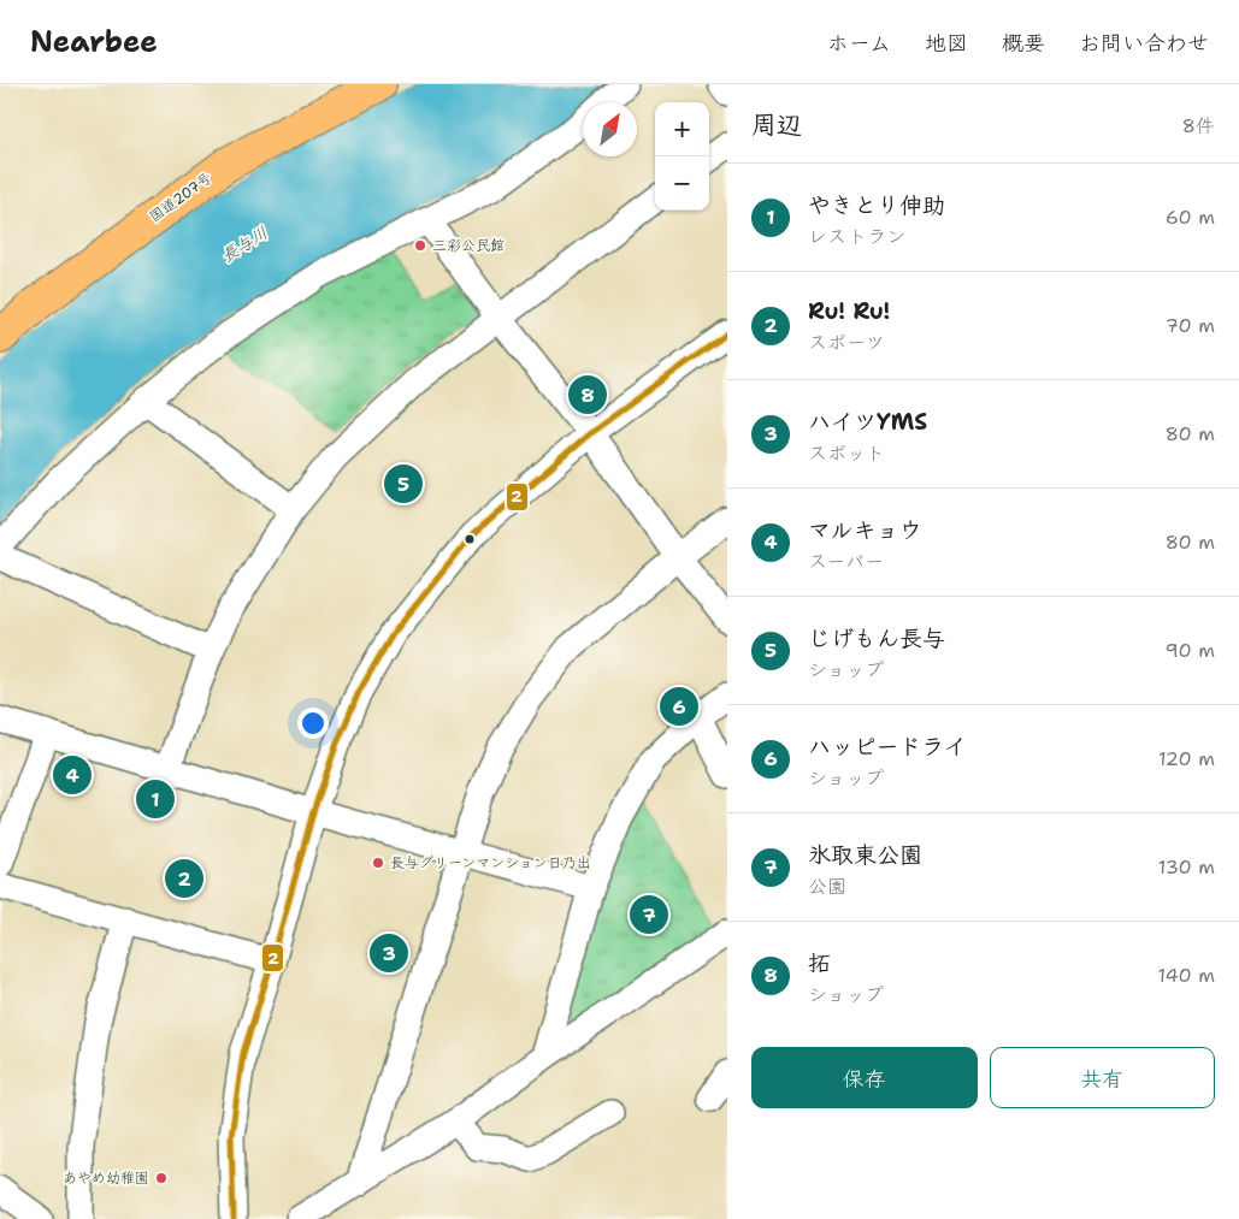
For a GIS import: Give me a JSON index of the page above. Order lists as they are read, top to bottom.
{
  "streets": {
    "highway": ["国道207号"]
  },
  "water": ["長与川"],
  "places": ["三彩公民館", "長与グリーンマンション日乃出", "あやめ幼稚園"],
  "lines": ["transit line 2"],
  "north": "top right",
  "page": {
    "header": "Nearbee",
    "nav": [
      "ホーム",
      "地図",
      "概要",
      "お問い合わせ"
    ],
    "heading": ["周辺", "8件"],
    "map_buttons": ["+", "−"],
    "list": [
      {
        "mark": "1",
        "name": "やきとり伸助",
        "note": "レストラン",
        "value": "60 m"
      },
      {
        "mark": "2",
        "name": "Ru! Ru!",
        "note": "スポーツ",
        "value": "70 m"
      },
      {
        "mark": "3",
        "name": "ハイツYMS",
        "note": "スポット",
        "value": "80 m"
      },
      {
        "mark": "4",
        "name": "マルキョウ",
        "note": "スーパー",
        "value": "80 m"
      },
      {
        "mark": "5",
        "name": "じげもん長与",
        "note": "ショップ",
        "value": "90 m"
      },
      {
        "mark": "6",
        "name": "ハッピードライ",
        "note": "ショップ",
        "value": "120 m"
      },
      {
        "mark": "7",
        "name": "氷取東公園",
        "note": "公園",
        "value": "130 m"
      },
      {
        "mark": "8",
        "name": "拓",
        "note": "ショップ",
        "value": "140 m"
      }
    ],
    "pins": [
      "8",
      "5",
      "6",
      "4",
      "1",
      "2",
      "7",
      "3"
    ],
    "buttons": ["保存", "共有"]
  }
}
